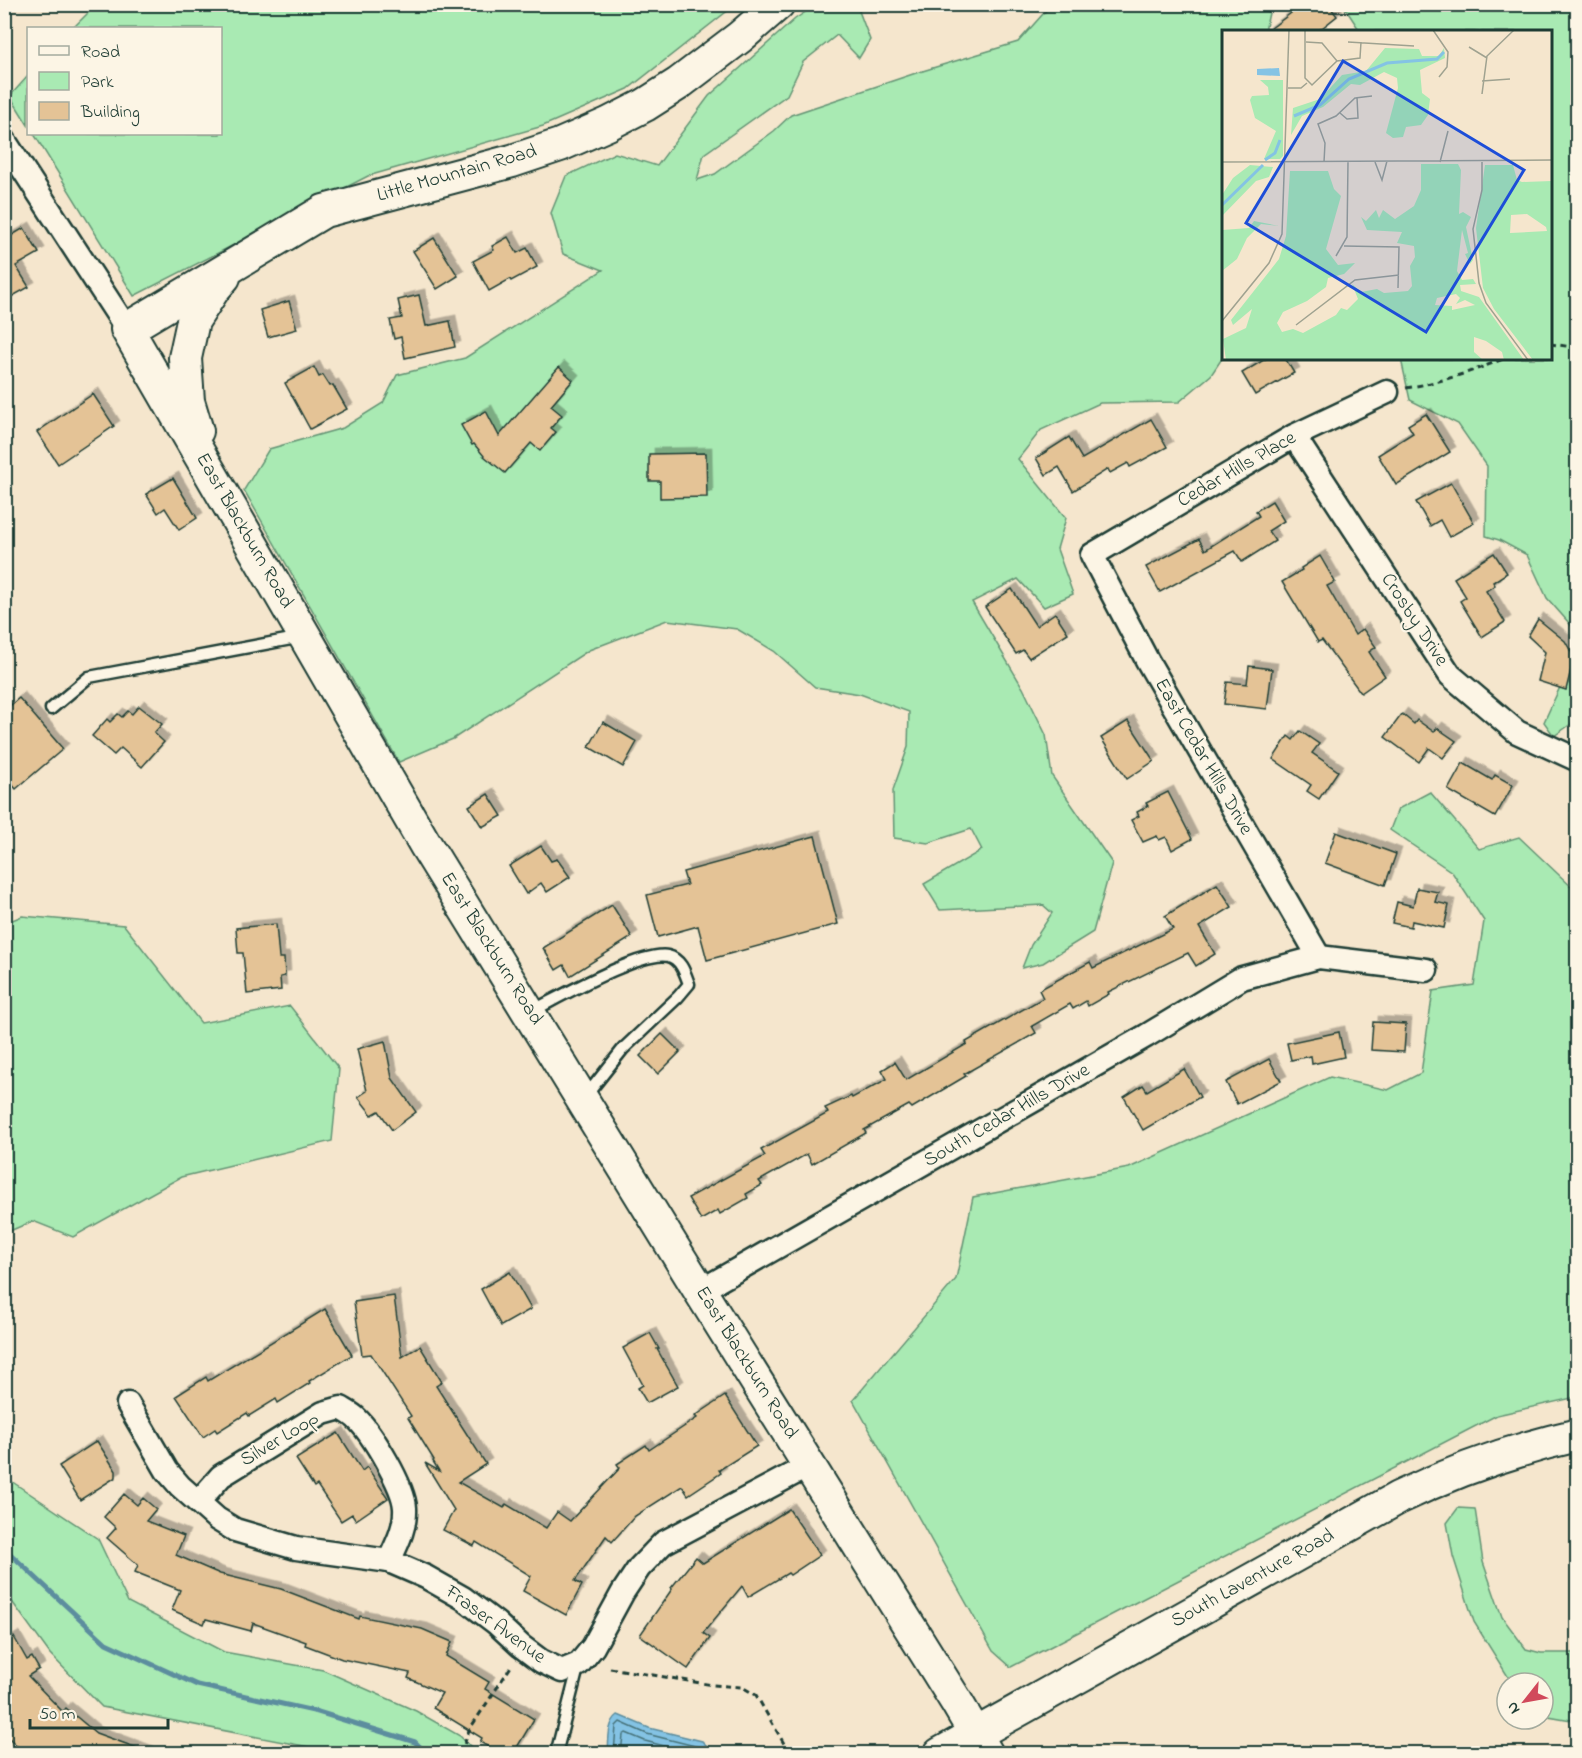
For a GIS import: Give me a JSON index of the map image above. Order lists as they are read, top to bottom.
{
  "streets": {
    "street": [
      "Little Mountain Road",
      "Cedar Hills Place",
      "East Blackburn Road",
      "Crosby Drive",
      "East Cedar Hills Drive",
      "South Cedar Hills Drive",
      "Silver Loop",
      "South Laventure Road",
      "Fraser Avenue"
    ]
  },
  "crossings": [
    ["Little Mountain Road", "East Blackburn Road"],
    ["Cedar Hills Place", "Crosby Drive"],
    ["Cedar Hills Place", "East Cedar Hills Drive"],
    ["East Blackburn Road", "South Cedar Hills Drive"],
    ["East Blackburn Road", "South Laventure Road"],
    ["East Cedar Hills Drive", "South Cedar Hills Drive"],
    ["Silver Loop", "Fraser Avenue"]
  ],
  "legend": ["Road", "Park", "Building"],
  "scale_bar": "50 m",
  "north": "bottom left"
}
